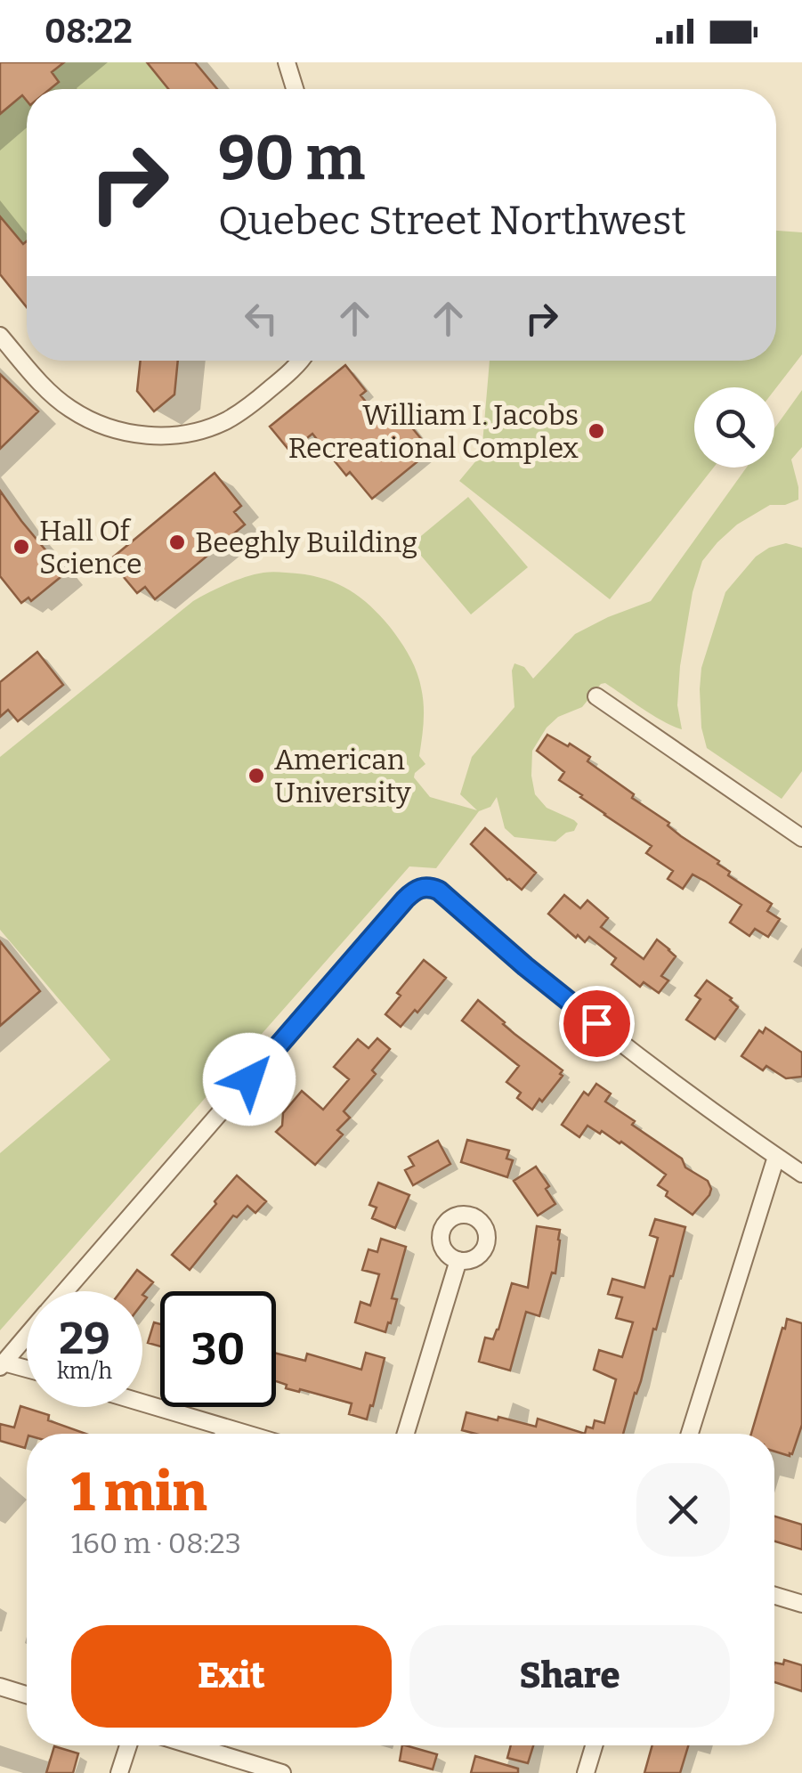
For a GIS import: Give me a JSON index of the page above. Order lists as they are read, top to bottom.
{
  "places": [
    "William I. Jacobs Recreational Complex",
    "Beeghly Building",
    "Hall Of Science",
    "American University"
  ],
  "page": {
    "status": "08:22",
    "turn": ["90 m", "Quebec Street Northwest"],
    "speed": "29 km/h",
    "limit": "30",
    "heading": ["1 min", "160 m · 08:23"],
    "buttons": ["Exit", "Share"]
  }
}
